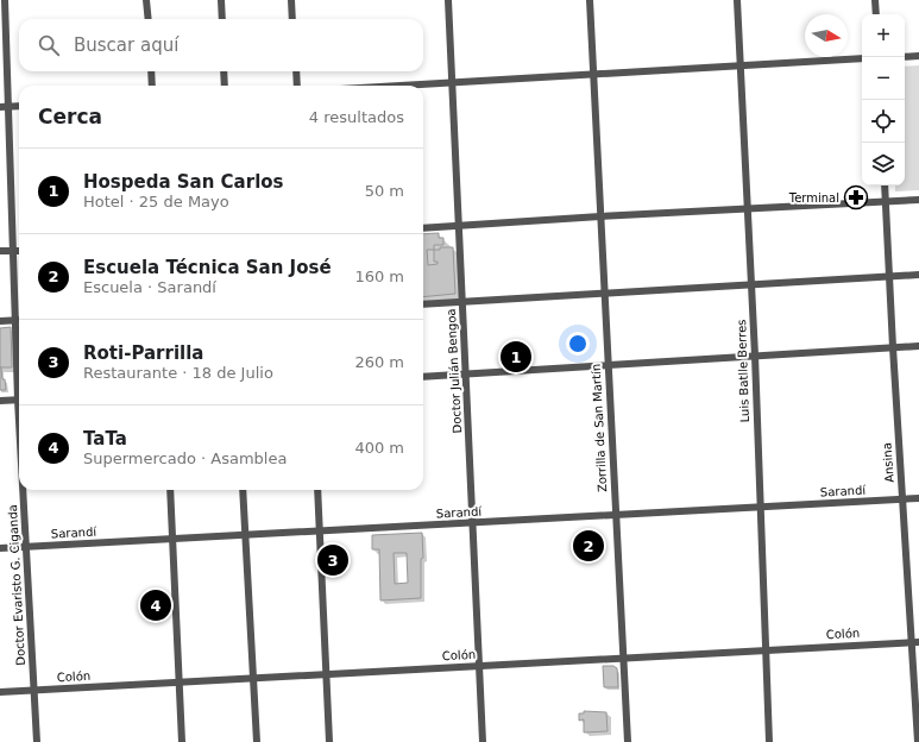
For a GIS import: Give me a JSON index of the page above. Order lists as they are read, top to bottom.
{
  "streets": {
    "street": [
      "Doctor Julián Bengoa",
      "Luis Batlle Berres",
      "Zorrilla de San Martín",
      "Ansina",
      "Sarandí",
      "Doctor Evaristo G. Ciganda",
      "Colón"
    ]
  },
  "crossings": [
    ["Doctor Julián Bengoa", "Sarandí"],
    ["Doctor Julián Bengoa", "Colón"],
    ["Luis Batlle Berres", "Sarandí"],
    ["Luis Batlle Berres", "Colón"],
    ["Zorrilla de San Martín", "Sarandí"],
    ["Zorrilla de San Martín", "Colón"],
    ["Ansina", "Sarandí"],
    ["Ansina", "Colón"],
    ["Sarandí", "Doctor Evaristo G. Ciganda"],
    ["Doctor Evaristo G. Ciganda", "Colón"]
  ],
  "places": {
    "pharmacy": ["Terminal"]
  },
  "north": "right",
  "page": {
    "map_buttons": ["+", "−"],
    "search": "Buscar aquí",
    "heading": ["Cerca", "4 resultados"],
    "list": [
      {
        "mark": "1",
        "name": "Hospeda San Carlos",
        "note": "Hotel · 25 de Mayo",
        "value": "50 m"
      },
      {
        "mark": "2",
        "name": "Escuela Técnica San José",
        "note": "Escuela · Sarandí",
        "value": "160 m"
      },
      {
        "mark": "3",
        "name": "Roti-Parrilla",
        "note": "Restaurante · 18 de Julio",
        "value": "260 m"
      },
      {
        "mark": "4",
        "name": "TaTa",
        "note": "Supermercado · Asamblea",
        "value": "400 m"
      }
    ],
    "pins": [
      "1",
      "2",
      "3",
      "4"
    ]
  }
}
